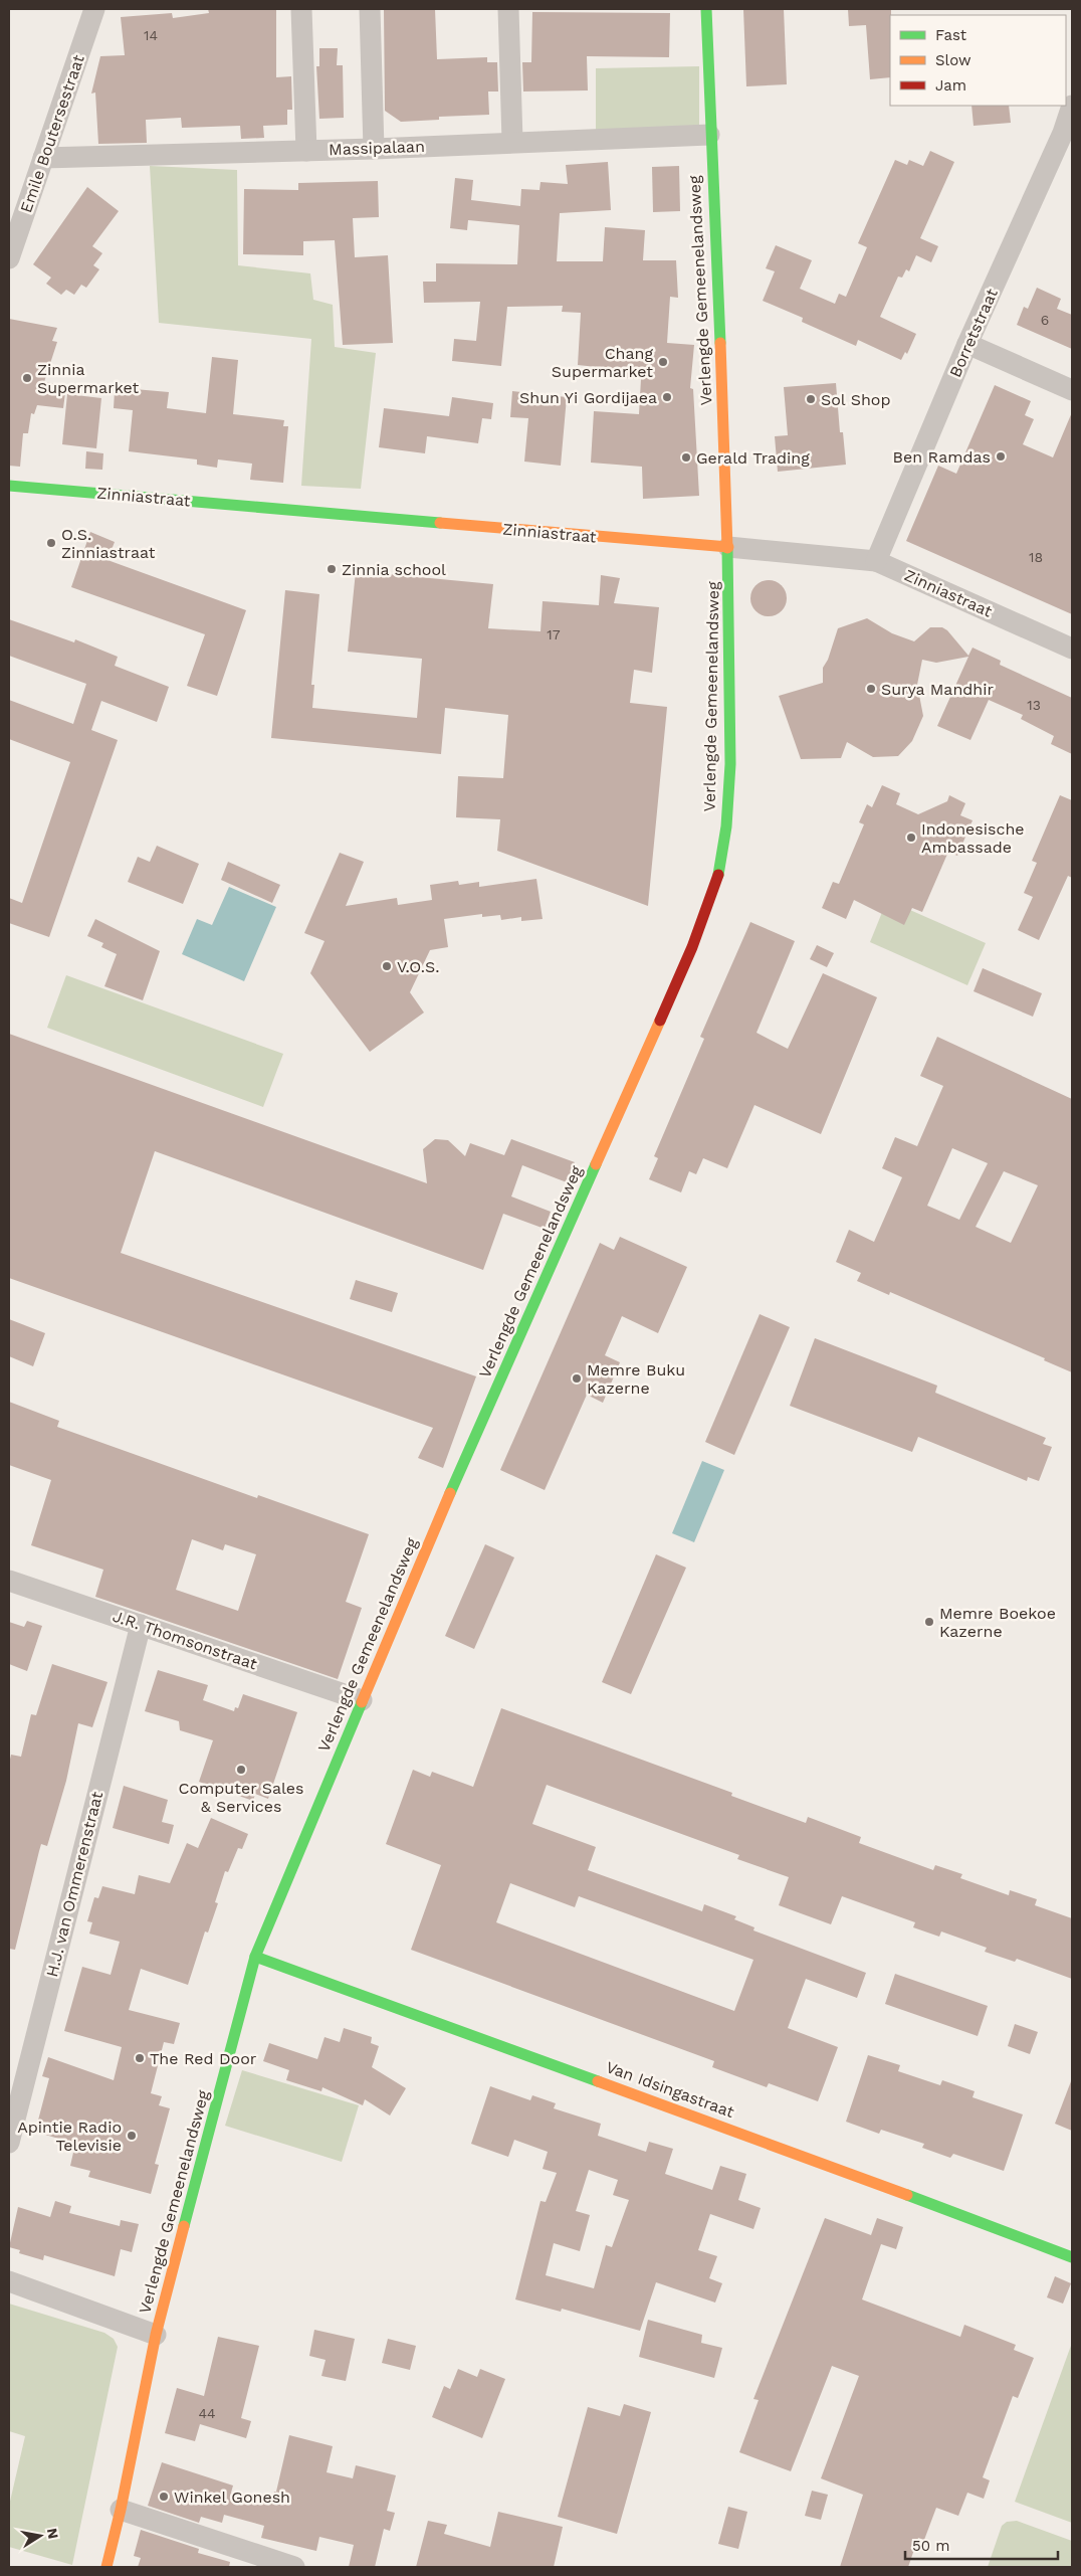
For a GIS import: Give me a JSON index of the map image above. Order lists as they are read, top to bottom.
{
  "streets": {
    "street": [
      "Emile Boutersestraat",
      "Massipalaan",
      "Verlengde Gemeenelandsweg",
      "Borretstraat",
      "Zinniastraat",
      "J.R. Thomsonstraat",
      "H.J. van Ommerenstraat",
      "Van Idsingastraat"
    ]
  },
  "crossings": [
    ["Emile Boutersestraat", "Massipalaan"],
    ["Massipalaan", "Verlengde Gemeenelandsweg"],
    ["Verlengde Gemeenelandsweg", "Zinniastraat"],
    ["Verlengde Gemeenelandsweg", "J.R. Thomsonstraat"],
    ["Verlengde Gemeenelandsweg", "Van Idsingastraat"],
    ["Borretstraat", "Zinniastraat"],
    ["J.R. Thomsonstraat", "H.J. van Ommerenstraat"]
  ],
  "places": [
    "Chang Supermarket",
    "Zinnia Supermarket",
    "Shun Yi Gordijaea",
    "Sol Shop",
    "Ben Ramdas",
    "Gerald Trading",
    "O.S. Zinniastraat",
    "Zinnia school",
    "Surya Mandhir",
    "Indonesische Ambassade",
    "V.O.S.",
    "Memre Buku Kazerne",
    "Memre Boekoe Kazerne",
    "Computer Sales & Services",
    "The Red Door",
    "Apintie Radio Televisie",
    "Winkel Gonesh"
  ],
  "house_numbers": [
    "14",
    "6",
    "18",
    "17",
    "13",
    "44"
  ],
  "legend": ["Fast", "Slow", "Jam"],
  "scale_bar": "50 m",
  "north": "right"
}
